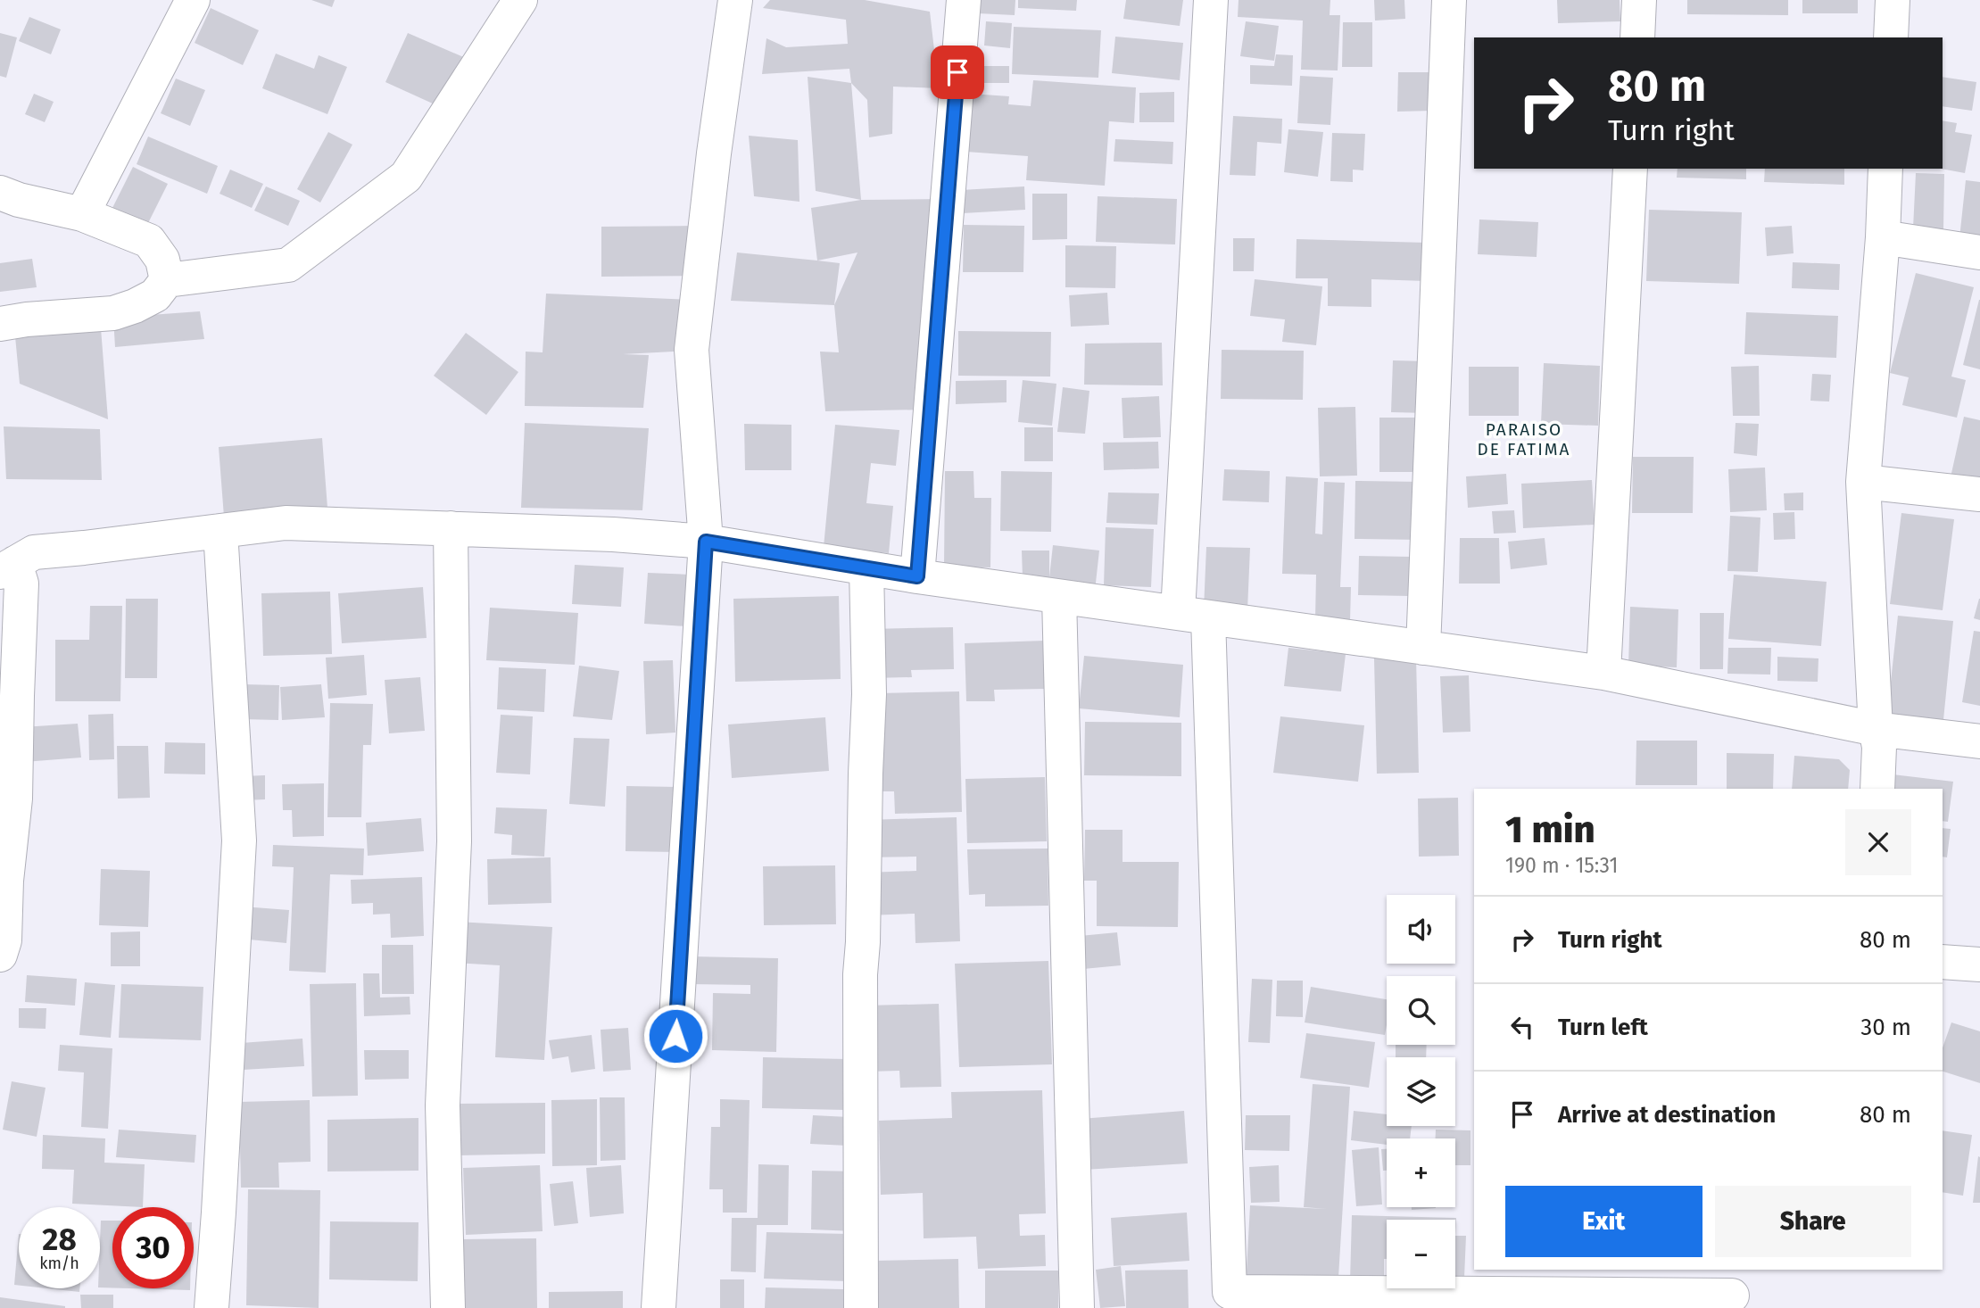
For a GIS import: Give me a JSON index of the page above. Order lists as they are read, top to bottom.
{
  "districts": ["PARAISO DE FATIMA"],
  "page": {
    "turn": ["80 m", "Turn right"],
    "heading": ["1 min", "190 m · 15:31"],
    "map_buttons": ["+", "−"],
    "list": [
      {
        "name": "Turn right",
        "value": "80 m"
      },
      {
        "name": "Turn left",
        "value": "30 m"
      },
      {
        "name": "Arrive at destination",
        "value": "80 m"
      }
    ],
    "buttons": ["Exit", "Share"],
    "speed": "28 km/h",
    "limit": "30"
  }
}
